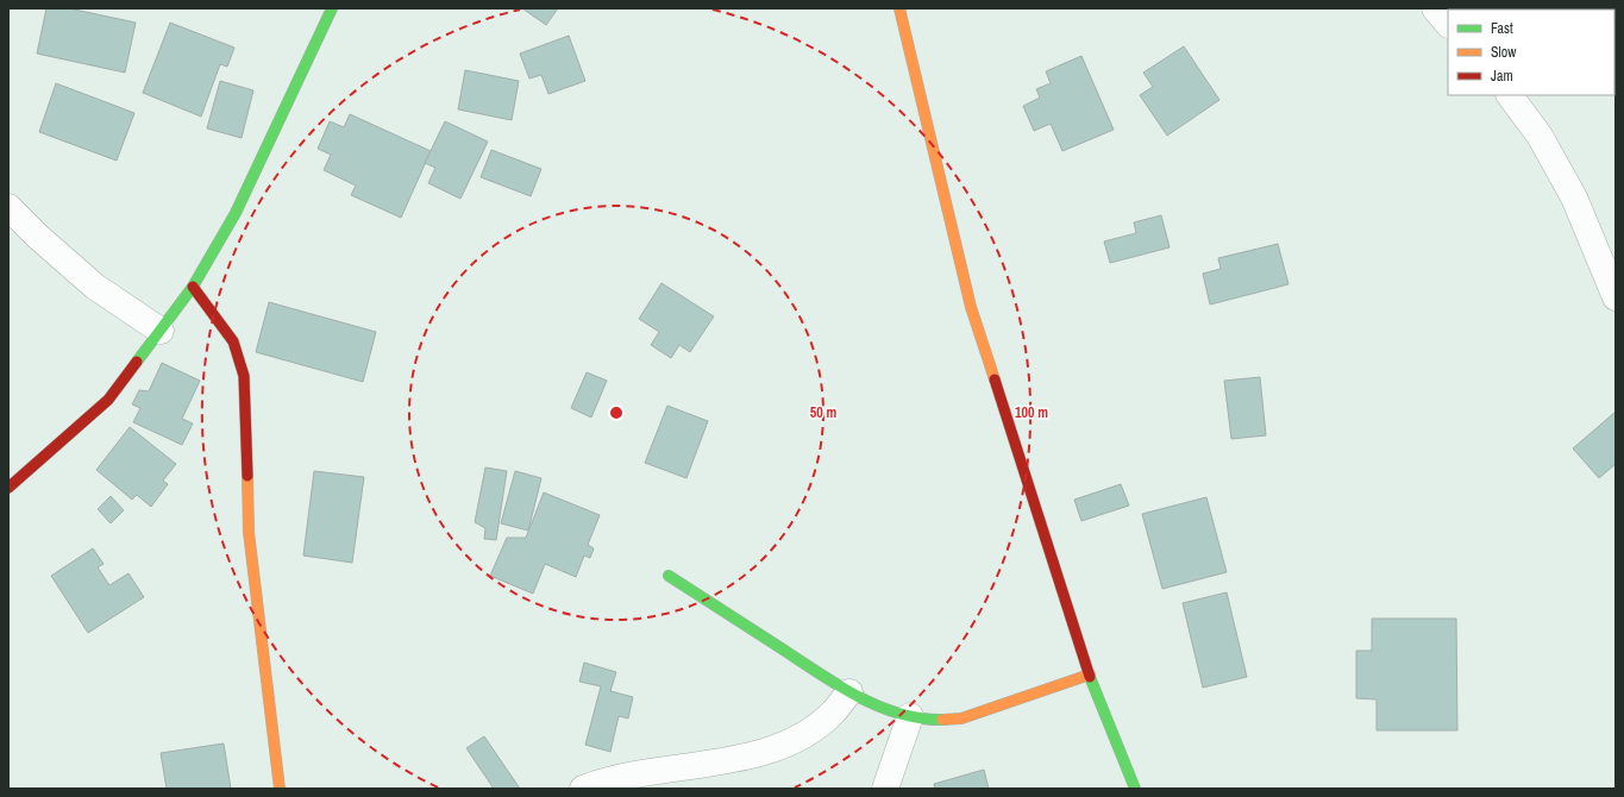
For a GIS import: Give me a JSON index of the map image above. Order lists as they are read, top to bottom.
{
  "legend": ["Fast", "Slow", "Jam"],
  "rings": ["50 m", "100 m"]
}
